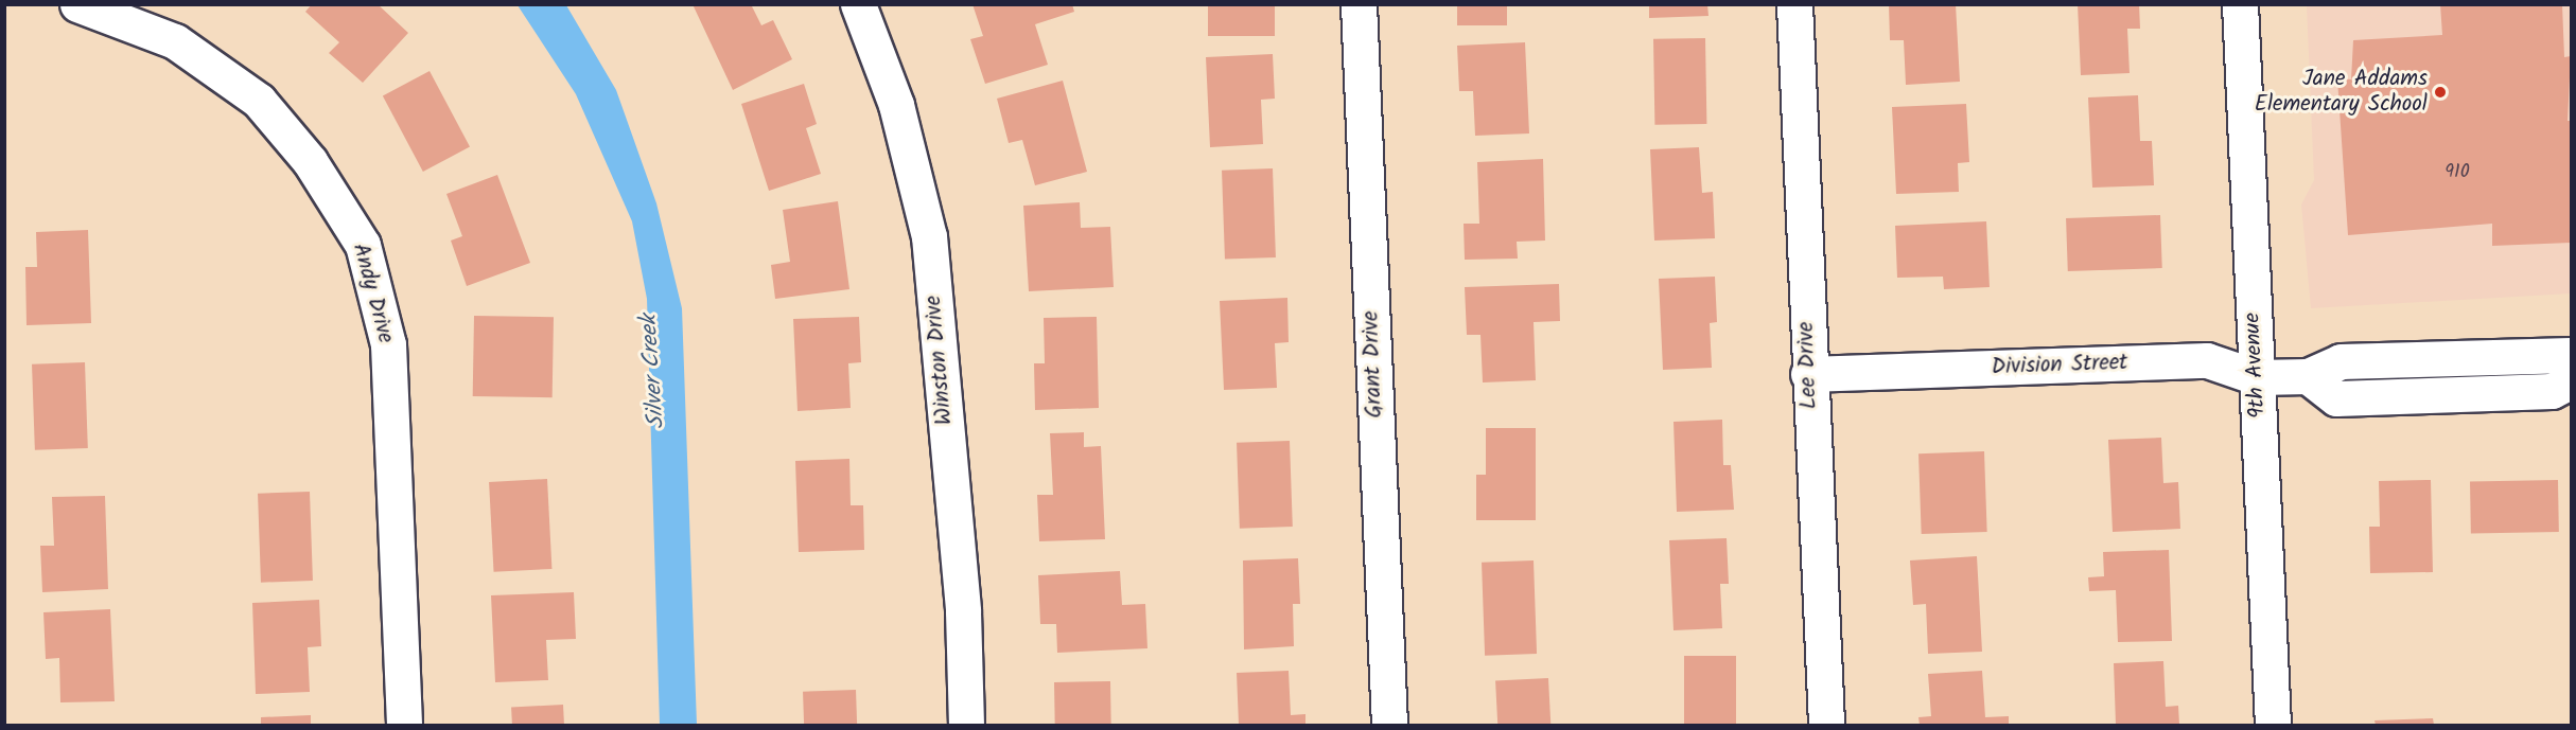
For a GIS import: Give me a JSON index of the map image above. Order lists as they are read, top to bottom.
{
  "streets": {
    "street": [
      "Andy Drive",
      "Winston Drive",
      "Grant Drive",
      "Lee Drive",
      "Division Street",
      "9th Avenue"
    ]
  },
  "crossings": [
    ["Lee Drive", "Division Street"],
    ["Division Street", "9th Avenue"]
  ],
  "water": ["Silver Creek"],
  "places": ["Jane Addams Elementary School"],
  "house_numbers": ["910"]
}
